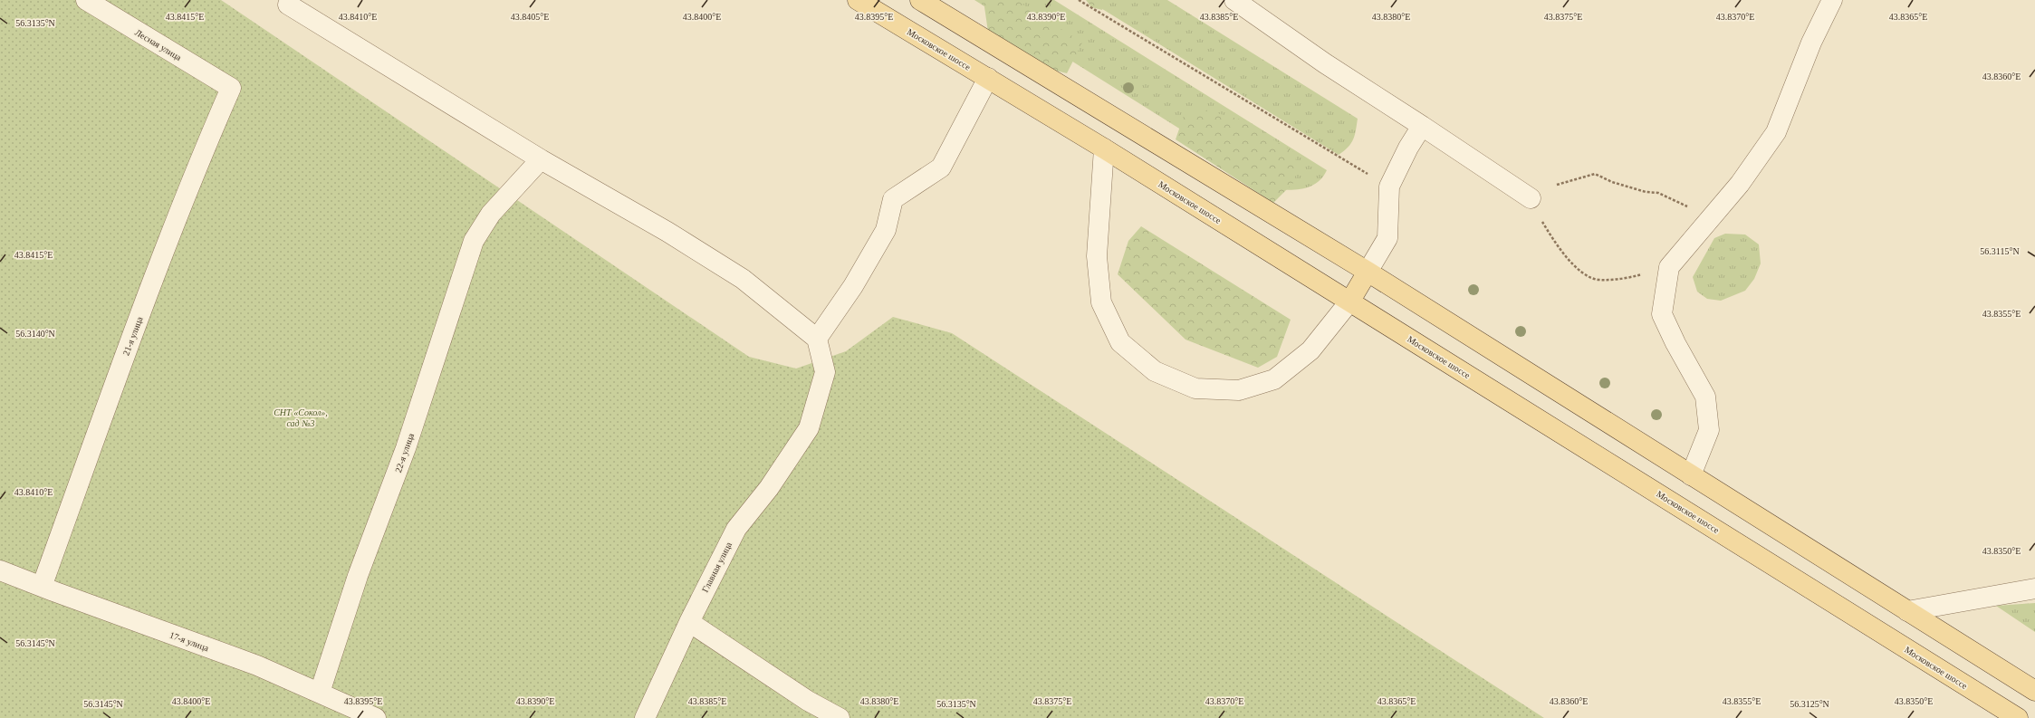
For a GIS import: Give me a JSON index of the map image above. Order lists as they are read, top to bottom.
{
  "streets": {
    "main road": ["Московское шоссе"],
    "street": [
      "Лесная улица",
      "21-я улица",
      "22-я улица",
      "Главная улица",
      "17-я улица"
    ]
  },
  "crossings": [
    ["Лесная улица", "21-я улица"],
    ["21-я улица", "17-я улица"],
    ["22-я улица", "17-я улица"]
  ],
  "parks": ["СНТ «Сокол», сад №3"],
  "coordinates": [
    "43.8410°E",
    "43.8405°E",
    "43.8400°E",
    "43.8395°E",
    "43.8390°E",
    "43.8380°E",
    "43.8375°E",
    "43.8370°E",
    "43.8365°E",
    "43.8415°E",
    "43.8385°E",
    "56.3135°N",
    "43.8360°E",
    "56.3115°N",
    "43.8355°E",
    "56.3140°N",
    "43.8350°E",
    "56.3145°N",
    "56.3125°N"
  ]
}
